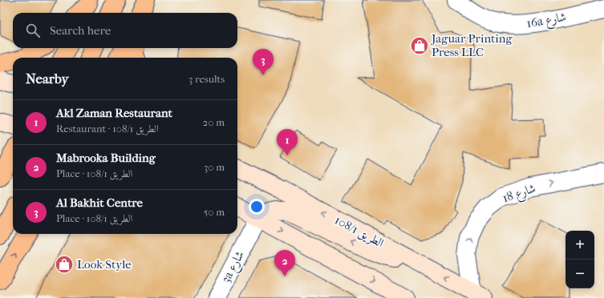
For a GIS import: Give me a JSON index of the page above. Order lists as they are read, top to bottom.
{
  "streets": {
    "street": [
      "16a شارع",
      "شارع 18",
      "108/1 الطريق",
      "3a شارع"
    ]
  },
  "crossings": [
    ["شارع 18", "108/1 الطريق"]
  ],
  "one_way": ["شارع 18"],
  "places": {
    "shop": ["Jaguar Printing Press LLC", "Look Style"]
  },
  "page": {
    "search": "Search here",
    "pins": ["3", "1", "2"],
    "heading": ["Nearby", "3 results"],
    "list": [
      {
        "mark": "1",
        "name": "Akl Zaman Restaurant",
        "note": "Restaurant · 108/1 الطريق",
        "value": "20 m"
      },
      {
        "mark": "2",
        "name": "Mabrooka Building",
        "note": "Place · 108/1 الطريق",
        "value": "30 m"
      },
      {
        "mark": "3",
        "name": "Al Bakhit Centre",
        "note": "Place · 108/1 الطريق",
        "value": "50 m"
      }
    ],
    "map_buttons": ["+", "−"]
  }
}
